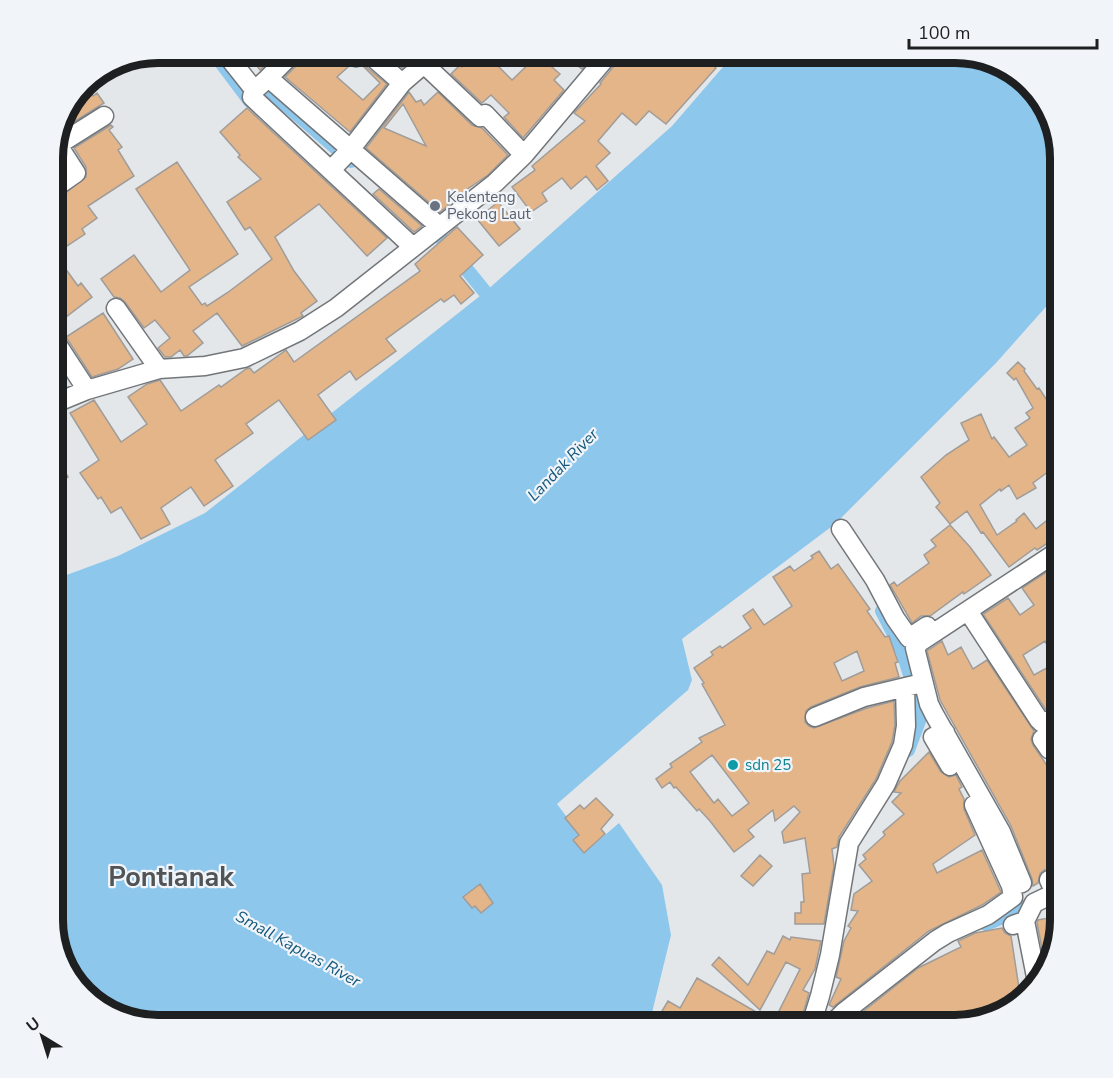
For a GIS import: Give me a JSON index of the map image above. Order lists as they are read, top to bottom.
{
  "districts": ["Pontianak"],
  "water": ["Landak River", "Small Kapuas River"],
  "places": ["Kelenteng Pekong Laut", "sdn 25"],
  "scale_bar": "100 m",
  "north": "top left"
}
